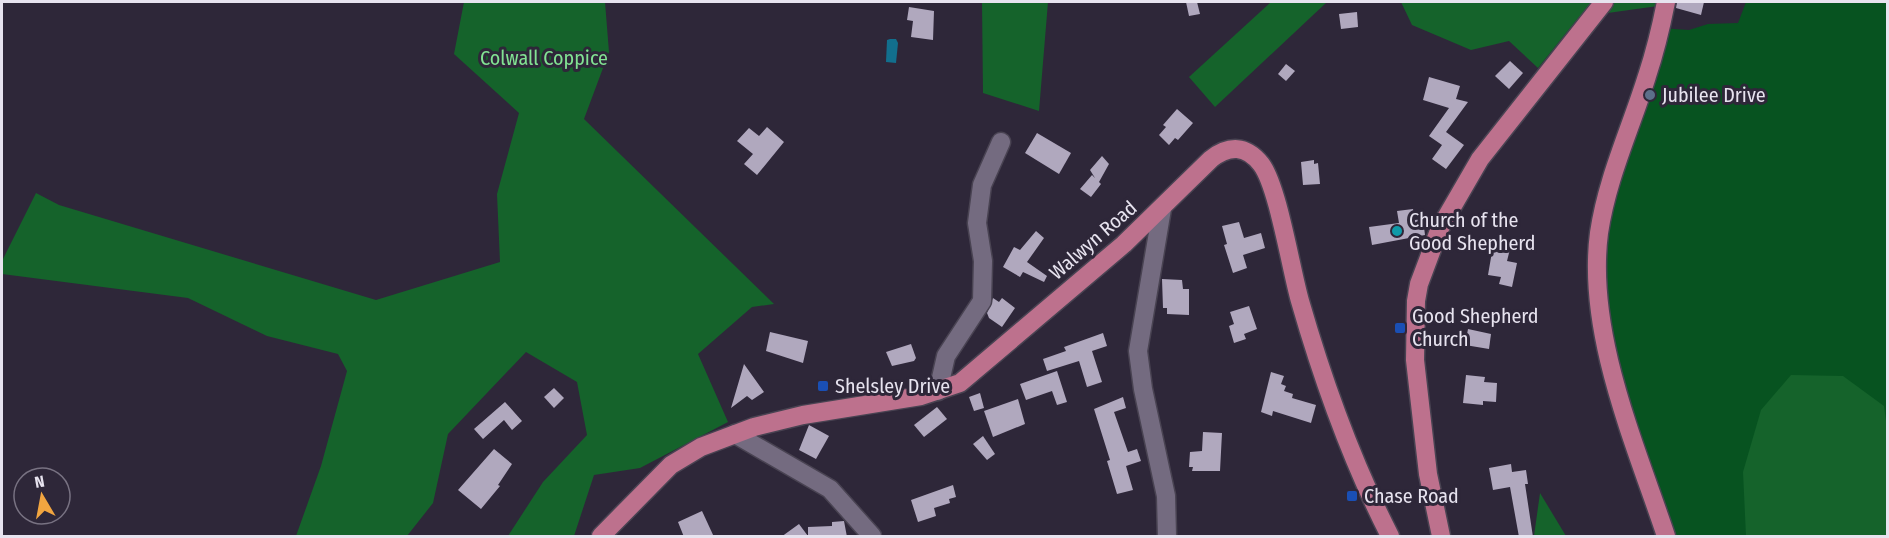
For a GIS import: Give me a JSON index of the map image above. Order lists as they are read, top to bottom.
{
  "streets": {
    "main road": ["Walwyn Road"]
  },
  "parks": ["Colwall Coppice"],
  "places": {
    "other": ["Jubilee Drive", "Church of the Good Shepherd"],
    "transit": ["Good Shepherd Church", "Shelsley Drive", "Chase Road"]
  },
  "north": "top"
}
